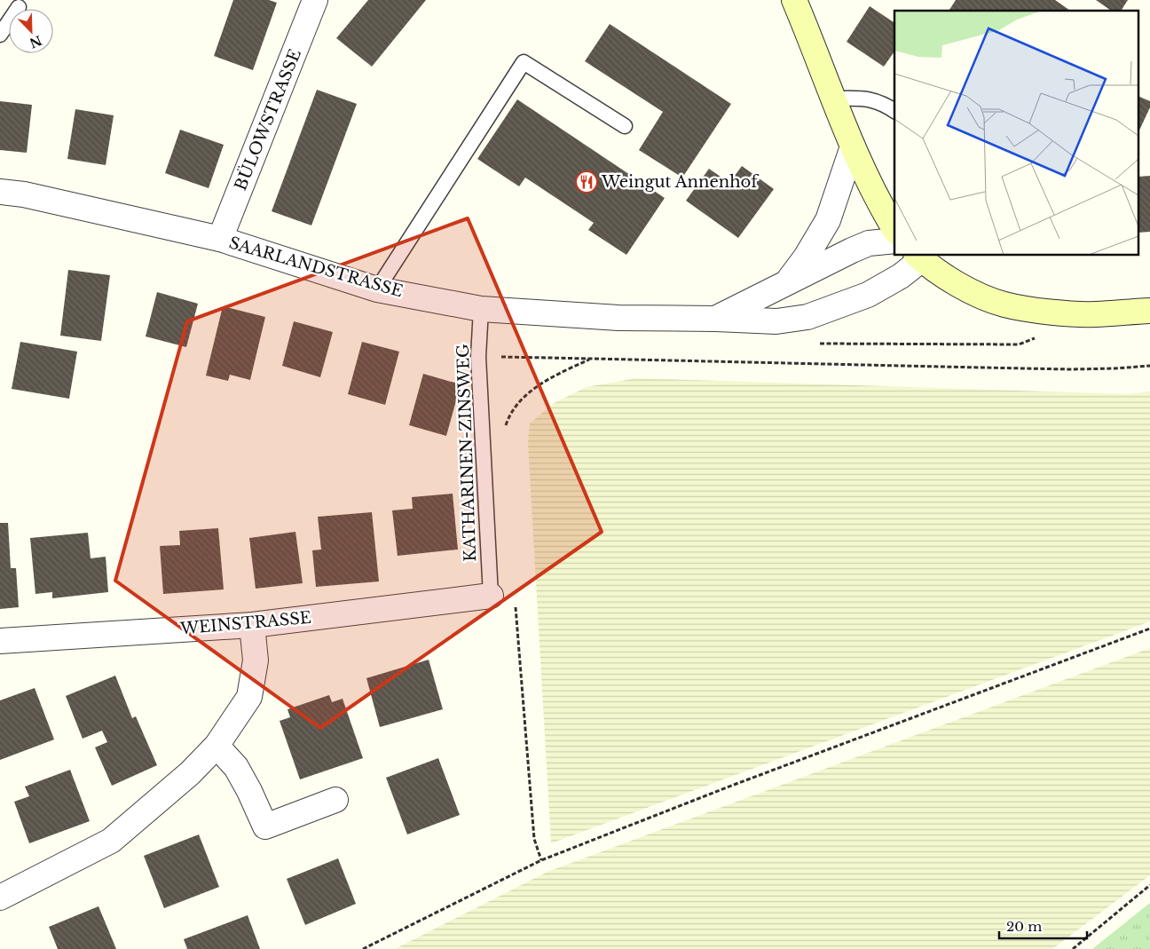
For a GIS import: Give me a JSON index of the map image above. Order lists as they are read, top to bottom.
{
  "streets": {
    "main road": ["SAARLANDSTRASSE"],
    "street": ["BÜLOWSTRASSE", "WEINSTRASSE"],
    "lane": ["KATHARINEN-ZINSWEG"]
  },
  "crossings": [
    ["BÜLOWSTRASSE", "SAARLANDSTRASSE"],
    ["SAARLANDSTRASSE", "KATHARINEN-ZINSWEG"],
    ["KATHARINEN-ZINSWEG", "WEINSTRASSE"]
  ],
  "places": {
    "restaurant": ["Weingut Annenhof"]
  },
  "scale_bar": "20 m",
  "north": "bottom right"
}
